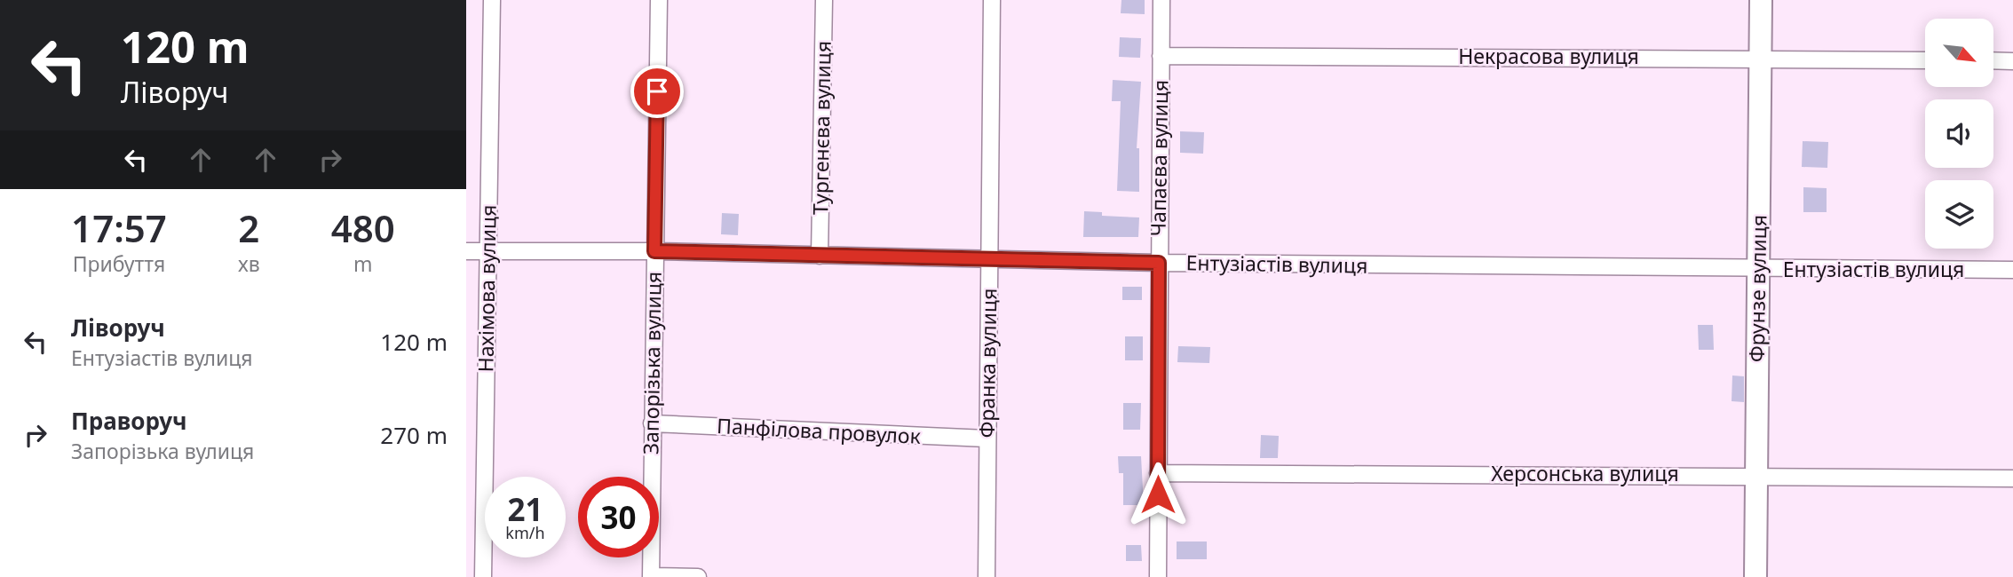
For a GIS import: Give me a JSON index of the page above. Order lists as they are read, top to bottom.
{
  "streets": {
    "street": [
      "Некрасова вулиця",
      "Тургенєва вулиця",
      "Чапаєва вулиця",
      "Ентузіастів вулиця",
      "Нахімова вулиця",
      "Фрунзе вулиця",
      "Запорізька вулиця",
      "Франка вулиця",
      "Панфілова провулок",
      "Херсонська вулиця"
    ]
  },
  "crossings": [
    ["Некрасова вулиця", "Чапаєва вулиця"],
    ["Некрасова вулиця", "Фрунзе вулиця"],
    ["Тургенєва вулиця", "Ентузіастів вулиця"],
    ["Чапаєва вулиця", "Ентузіастів вулиця"],
    ["Чапаєва вулиця", "Херсонська вулиця"],
    ["Ентузіастів вулиця", "Нахімова вулиця"],
    ["Ентузіастів вулиця", "Фрунзе вулиця"],
    ["Ентузіастів вулиця", "Запорізька вулиця"],
    ["Ентузіастів вулиця", "Франка вулиця"],
    ["Фрунзе вулиця", "Херсонська вулиця"],
    ["Запорізька вулиця", "Панфілова провулок"],
    ["Франка вулиця", "Панфілова провулок"]
  ],
  "north": "bottom right",
  "page": {
    "turn": ["120 m", "Ліворуч"],
    "eta": [
      "17:57",
      "Прибуття",
      "2",
      "хв",
      "480",
      "m"
    ],
    "list": [
      {
        "name": "Ліворуч",
        "note": "Ентузіастів вулиця",
        "value": "120 m"
      },
      {
        "name": "Праворуч",
        "note": "Запорізька вулиця",
        "value": "270 m"
      }
    ],
    "speed": "21 km/h",
    "limit": "30"
  }
}
